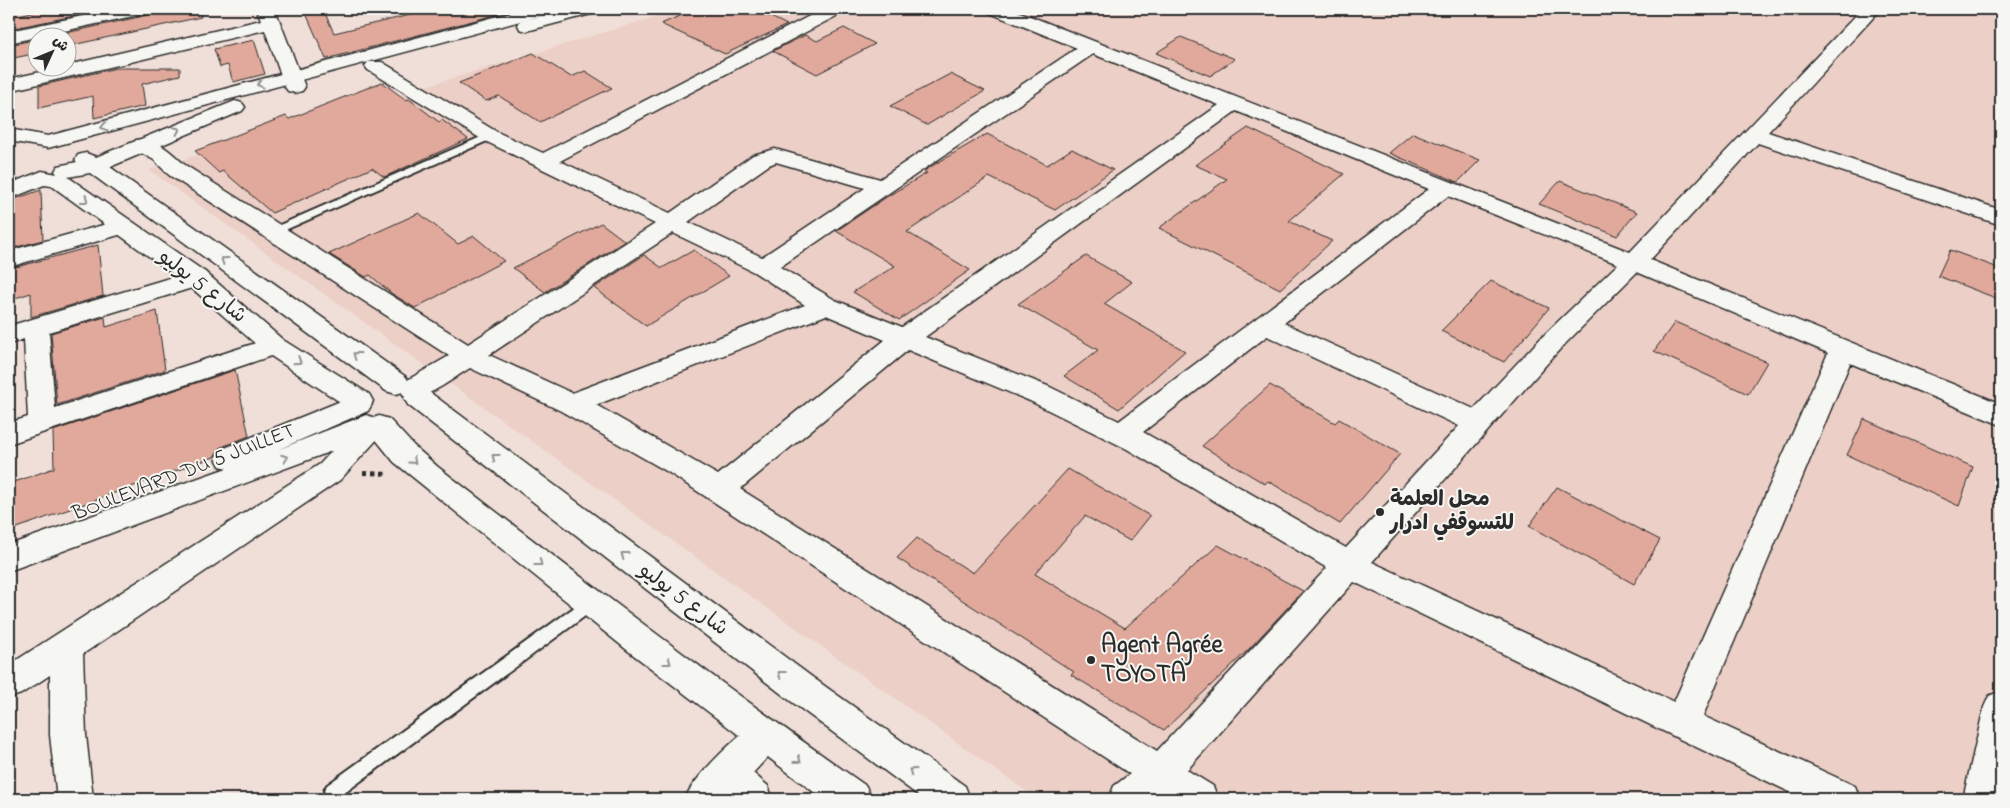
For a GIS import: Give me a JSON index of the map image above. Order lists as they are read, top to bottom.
{
  "streets": {
    "street": ["شارع 5 يوليو", "BOULEVARD DU 5 JUILLET"]
  },
  "crossings": [
    ["شارع 5 يوليو", "BOULEVARD DU 5 JUILLET"]
  ],
  "places": ["محل العلمة للتسوقفي ادرار", "Agent Agrée TOYOTA"],
  "north": "top right"
}
